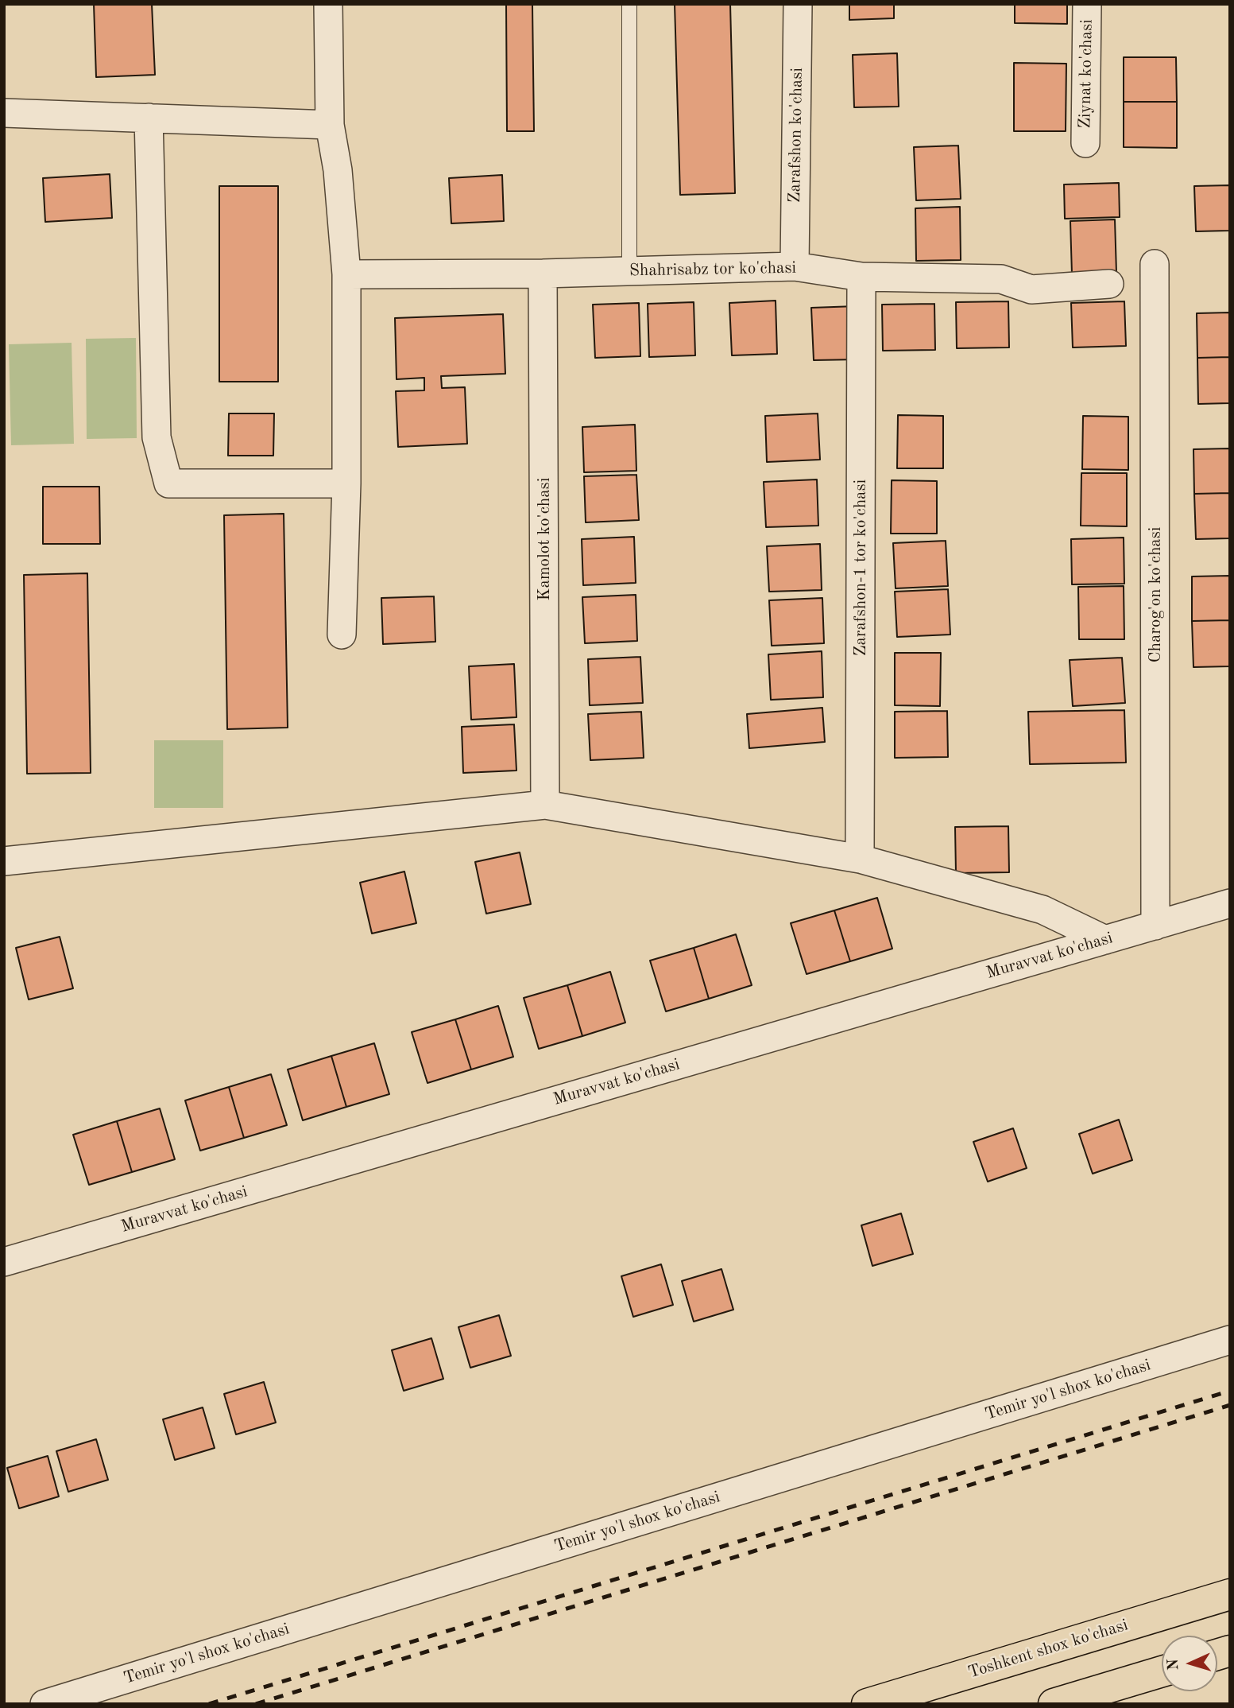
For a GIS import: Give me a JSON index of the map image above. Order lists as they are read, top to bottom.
{
  "streets": {
    "highway": ["Toshkent shox ko'chasi"],
    "street": [
      "Ziynat ko'chasi",
      "Zarafshon ko'chasi",
      "Shahrisabz tor ko'chasi",
      "Kamolot ko'chasi",
      "Zarafshon-1 tor ko'chasi",
      "Charog'on ko'chasi",
      "Muravvat ko'chasi",
      "Temir yo'l shox ko'chasi"
    ]
  },
  "crossings": [
    ["Zarafshon ko'chasi", "Shahrisabz tor ko'chasi"],
    ["Shahrisabz tor ko'chasi", "Kamolot ko'chasi"],
    ["Shahrisabz tor ko'chasi", "Zarafshon-1 tor ko'chasi"],
    ["Charog'on ko'chasi", "Muravvat ko'chasi"]
  ],
  "north": "left"
}
